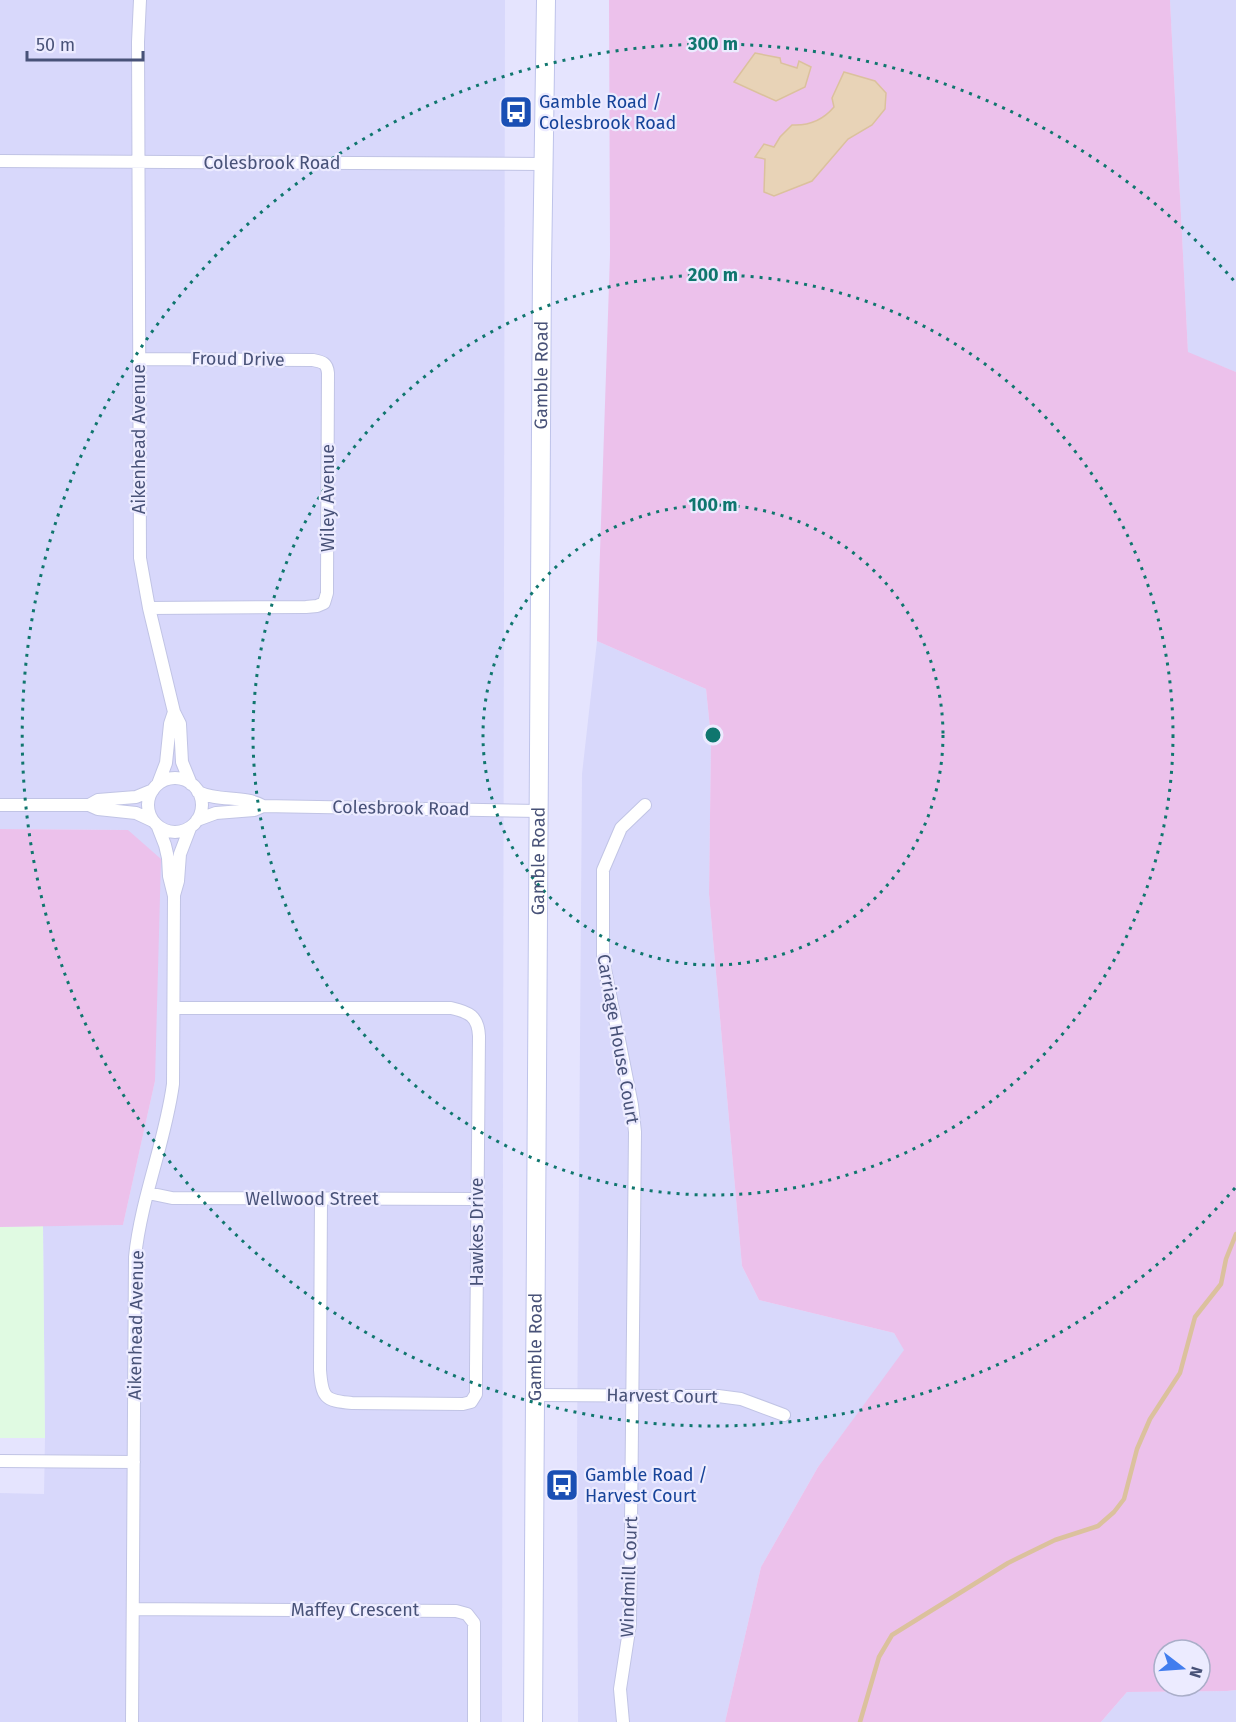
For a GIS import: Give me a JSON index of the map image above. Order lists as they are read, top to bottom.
{
  "streets": {
    "main road": ["Gamble Road"],
    "street": [
      "Colesbrook Road",
      "Froud Drive",
      "Aikenhead Avenue",
      "Wiley Avenue",
      "Carriage House Court",
      "Wellwood Street",
      "Hawkes Drive",
      "Harvest Court",
      "Windmill Court",
      "Maffey Crescent"
    ]
  },
  "crossings": [
    ["Colesbrook Road", "Gamble Road"],
    ["Colesbrook Road", "Aikenhead Avenue"],
    ["Froud Drive", "Aikenhead Avenue"],
    ["Froud Drive", "Wiley Avenue"],
    ["Gamble Road", "Harvest Court"],
    ["Aikenhead Avenue", "Wiley Avenue"],
    ["Aikenhead Avenue", "Wellwood Street"],
    ["Aikenhead Avenue", "Hawkes Drive"],
    ["Aikenhead Avenue", "Maffey Crescent"],
    ["Carriage House Court", "Harvest Court"],
    ["Carriage House Court", "Windmill Court"],
    ["Wellwood Street", "Hawkes Drive"],
    ["Harvest Court", "Windmill Court"]
  ],
  "places": {
    "bus stop": ["Gamble Road / Colesbrook Road", "Gamble Road / Harvest Court"]
  },
  "scale_bar": "50 m",
  "north": "right",
  "rings": ["300 m", "200 m", "100 m"]
}
